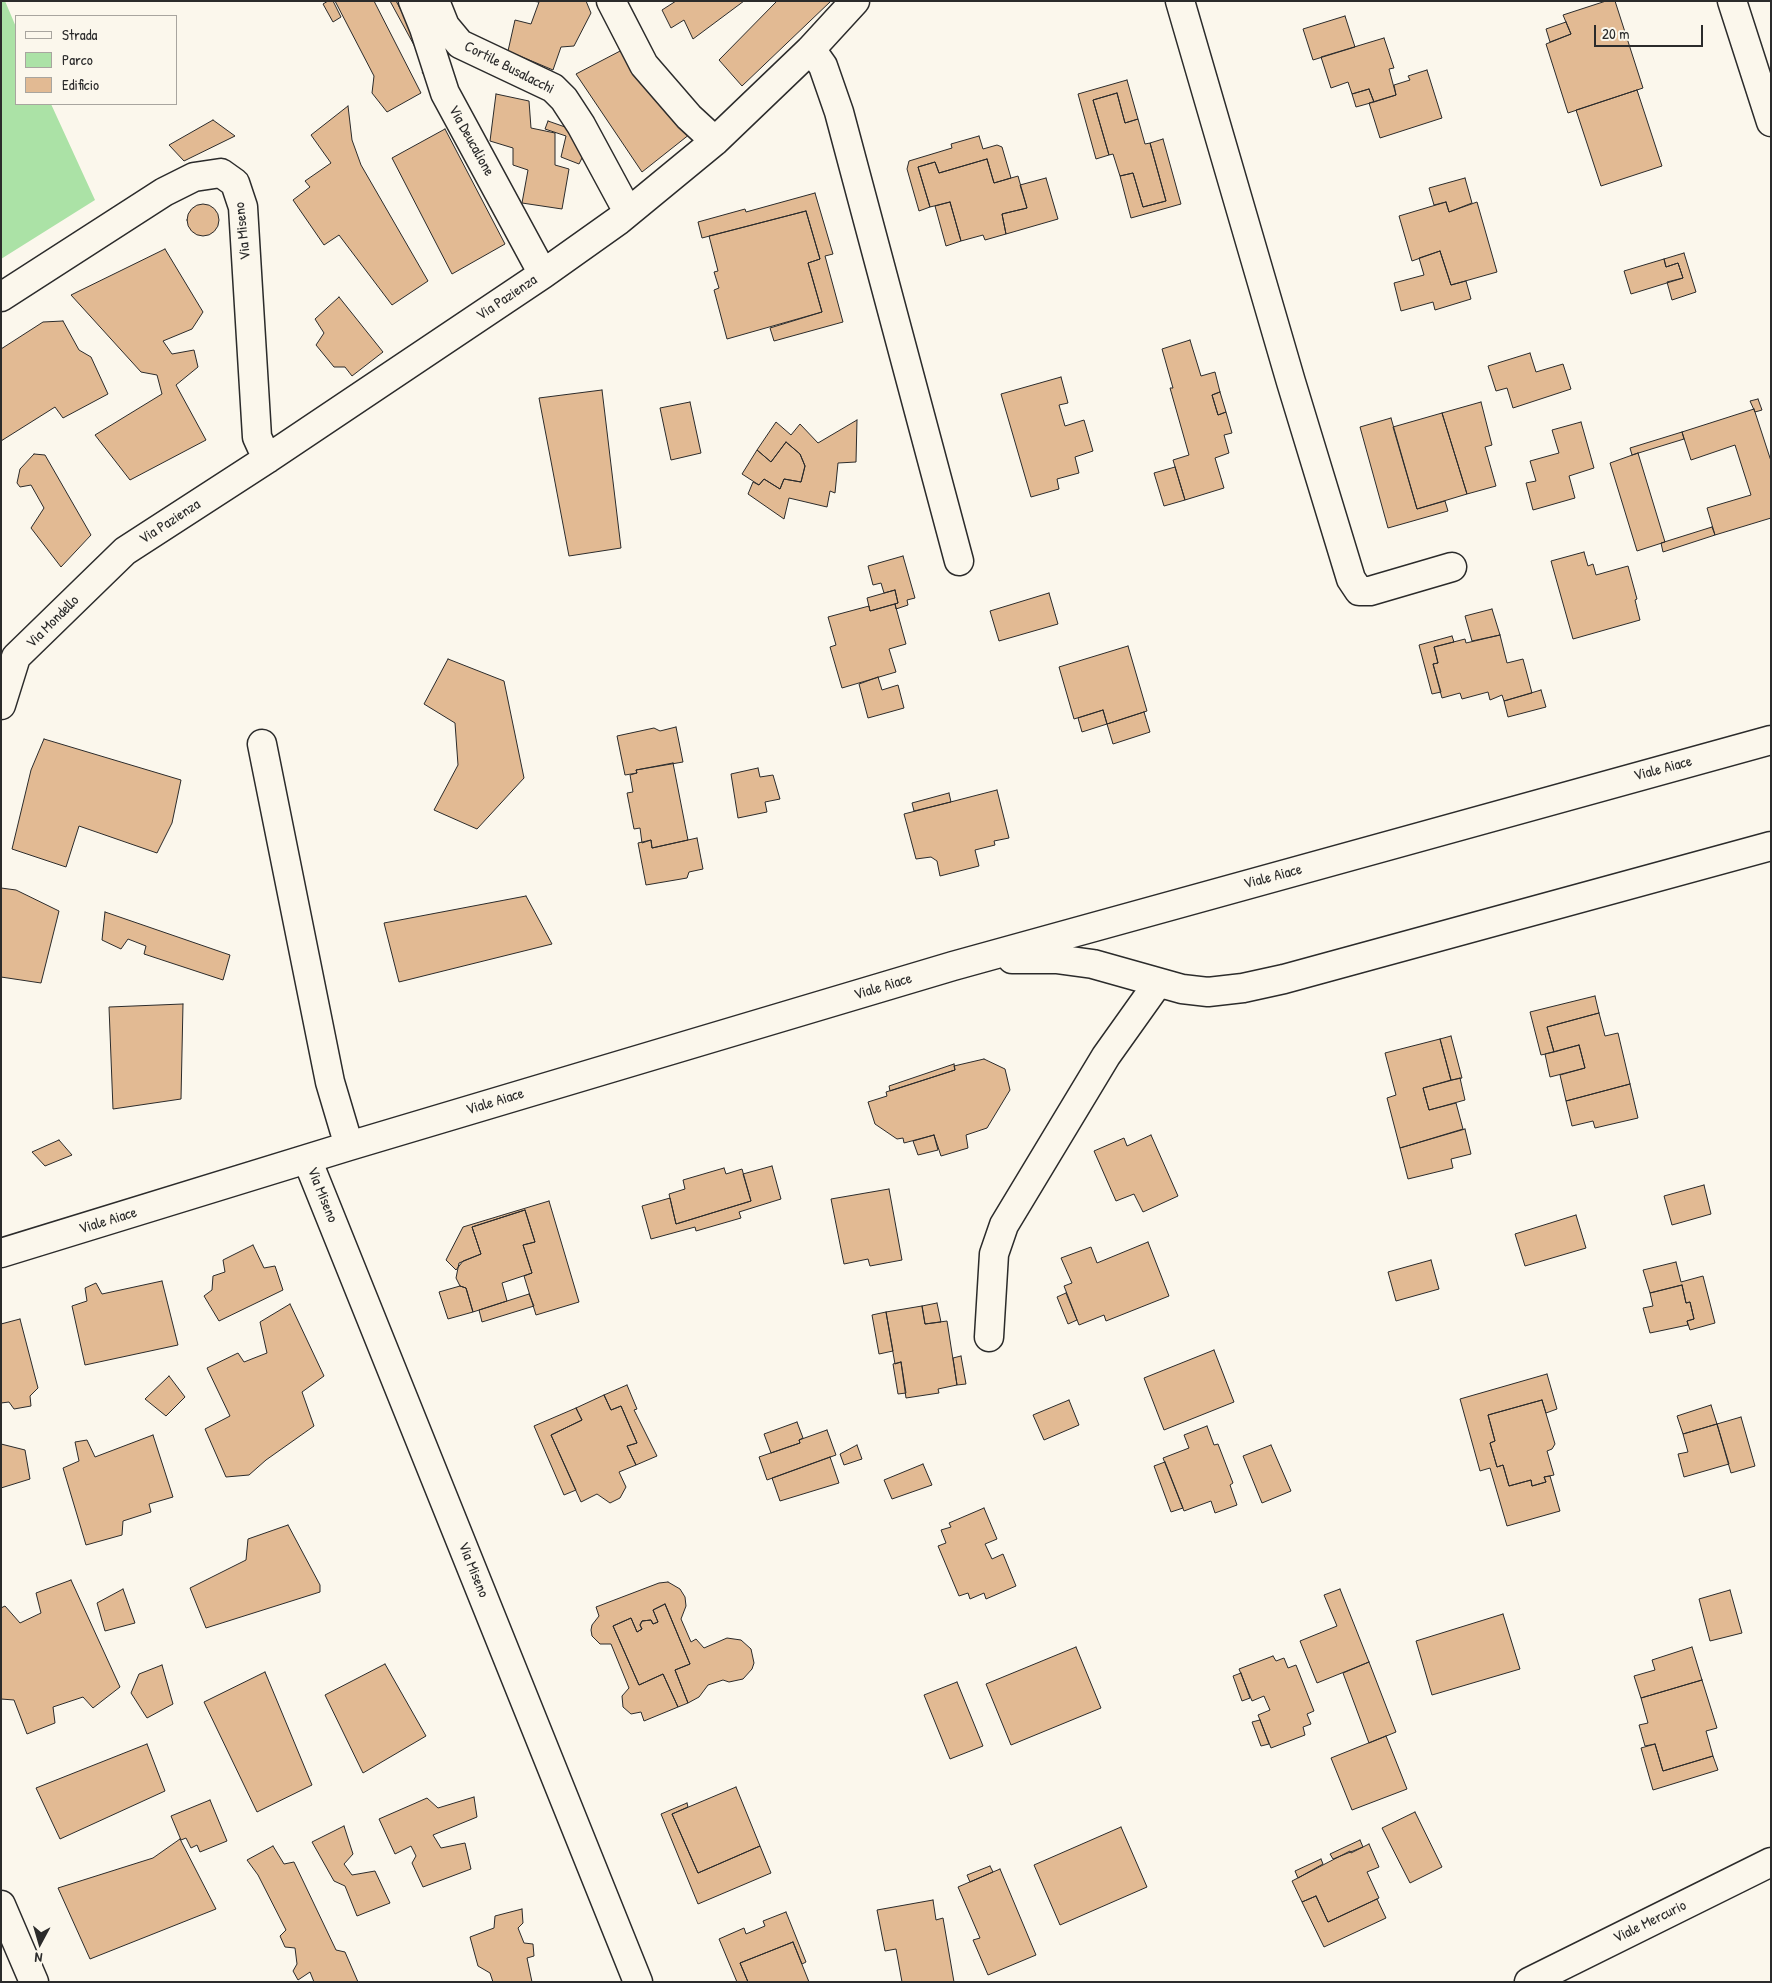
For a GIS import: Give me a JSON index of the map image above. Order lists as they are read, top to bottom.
{
  "streets": {
    "street": [
      "Cortile Busalacchi",
      "Via Deucalione",
      "Via Miseno",
      "Via Pazienza",
      "Via Mondello",
      "Viale Aiace",
      "Viale Mercurio"
    ]
  },
  "crossings": [
    ["Cortile Busalacchi", "Via Pazienza"],
    ["Via Deucalione", "Via Pazienza"],
    ["Via Miseno", "Via Pazienza"],
    ["Via Miseno", "Viale Aiace"],
    ["Via Pazienza", "Via Mondello"]
  ],
  "legend": ["Strada", "Parco", "Edificio"],
  "scale_bar": "20 m",
  "north": "bottom"
}
